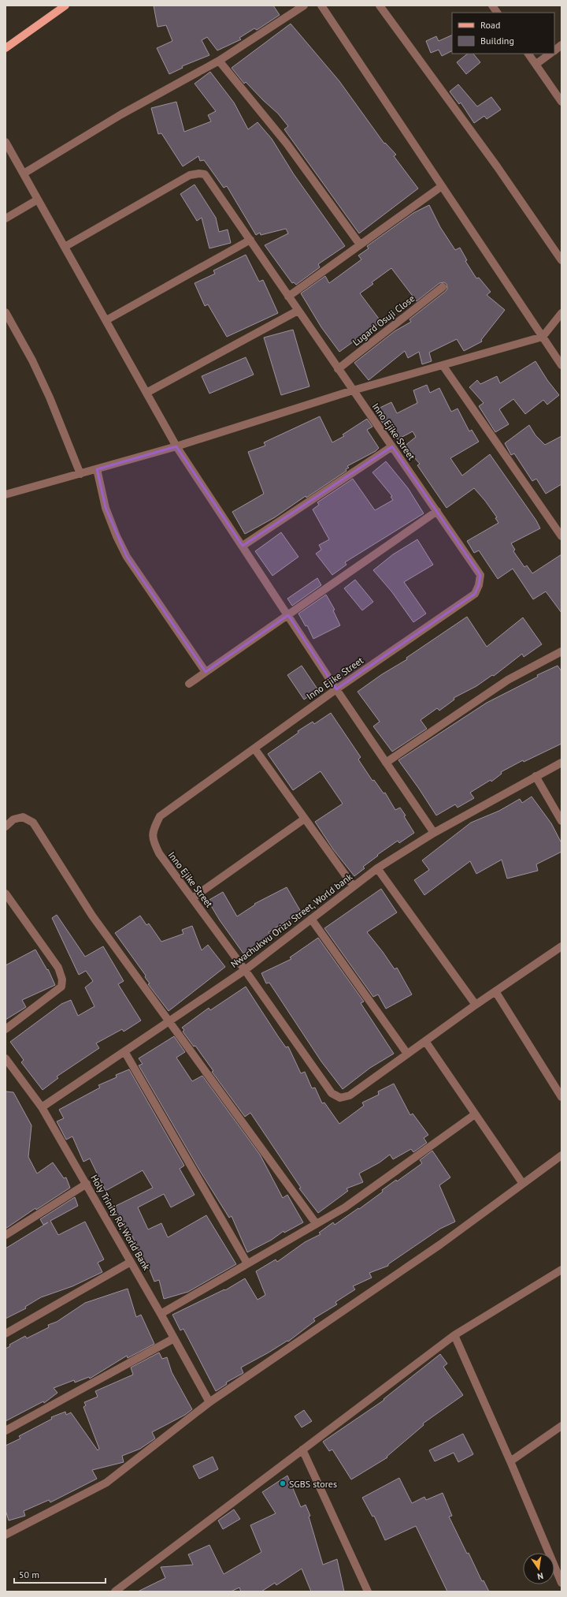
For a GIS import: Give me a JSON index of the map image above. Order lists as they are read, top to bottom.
{
  "streets": {
    "street": [
      "Lugard Osuji Close",
      "Inno Ejike Street",
      "Nwachukwu Orizu Street, World bank",
      "Holy Trinity Rd, World Bank"
    ]
  },
  "crossings": [
    ["Lugard Osuji Close", "Inno Ejike Street"],
    ["Inno Ejike Street", "Nwachukwu Orizu Street, World bank"],
    ["Nwachukwu Orizu Street, World bank", "Holy Trinity Rd, World Bank"]
  ],
  "places": ["SGBS stores"],
  "legend": ["Road", "Building"],
  "scale_bar": "50 m",
  "north": "bottom"
}
